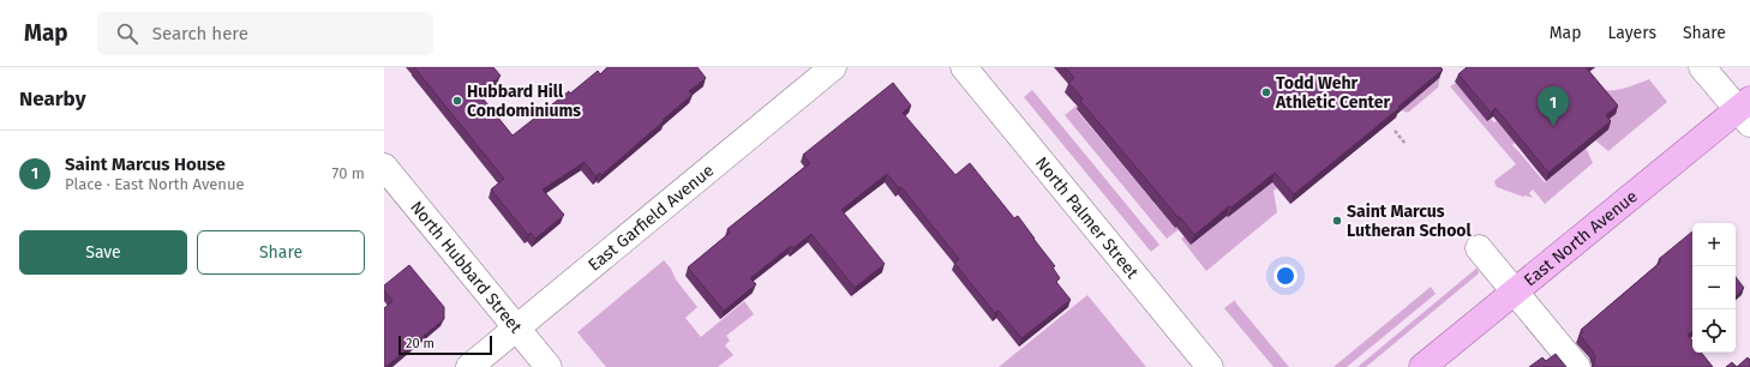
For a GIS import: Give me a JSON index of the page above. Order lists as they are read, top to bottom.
{
  "streets": {
    "main road": ["East North Avenue"],
    "street": ["East Garfield Avenue", "North Palmer Street", "North Hubbard Street"]
  },
  "crossings": [
    ["East Garfield Avenue", "North Hubbard Street"]
  ],
  "places": ["Todd Wehr Athletic Center", "Hubbard Hill Condominiums", "Saint Marcus Lutheran School"],
  "scale_bar": "20 m",
  "page": {
    "header": "Map",
    "search": "Search here",
    "nav": ["Map", "Layers", "Share"],
    "heading": "Nearby",
    "pins": "1",
    "list": [
      {
        "mark": "1",
        "name": "Saint Marcus House",
        "note": "Place · East North Avenue",
        "value": "70 m"
      }
    ],
    "buttons": ["Save", "Share"],
    "map_buttons": ["+", "−"],
    "scale": "20 m"
  }
}
